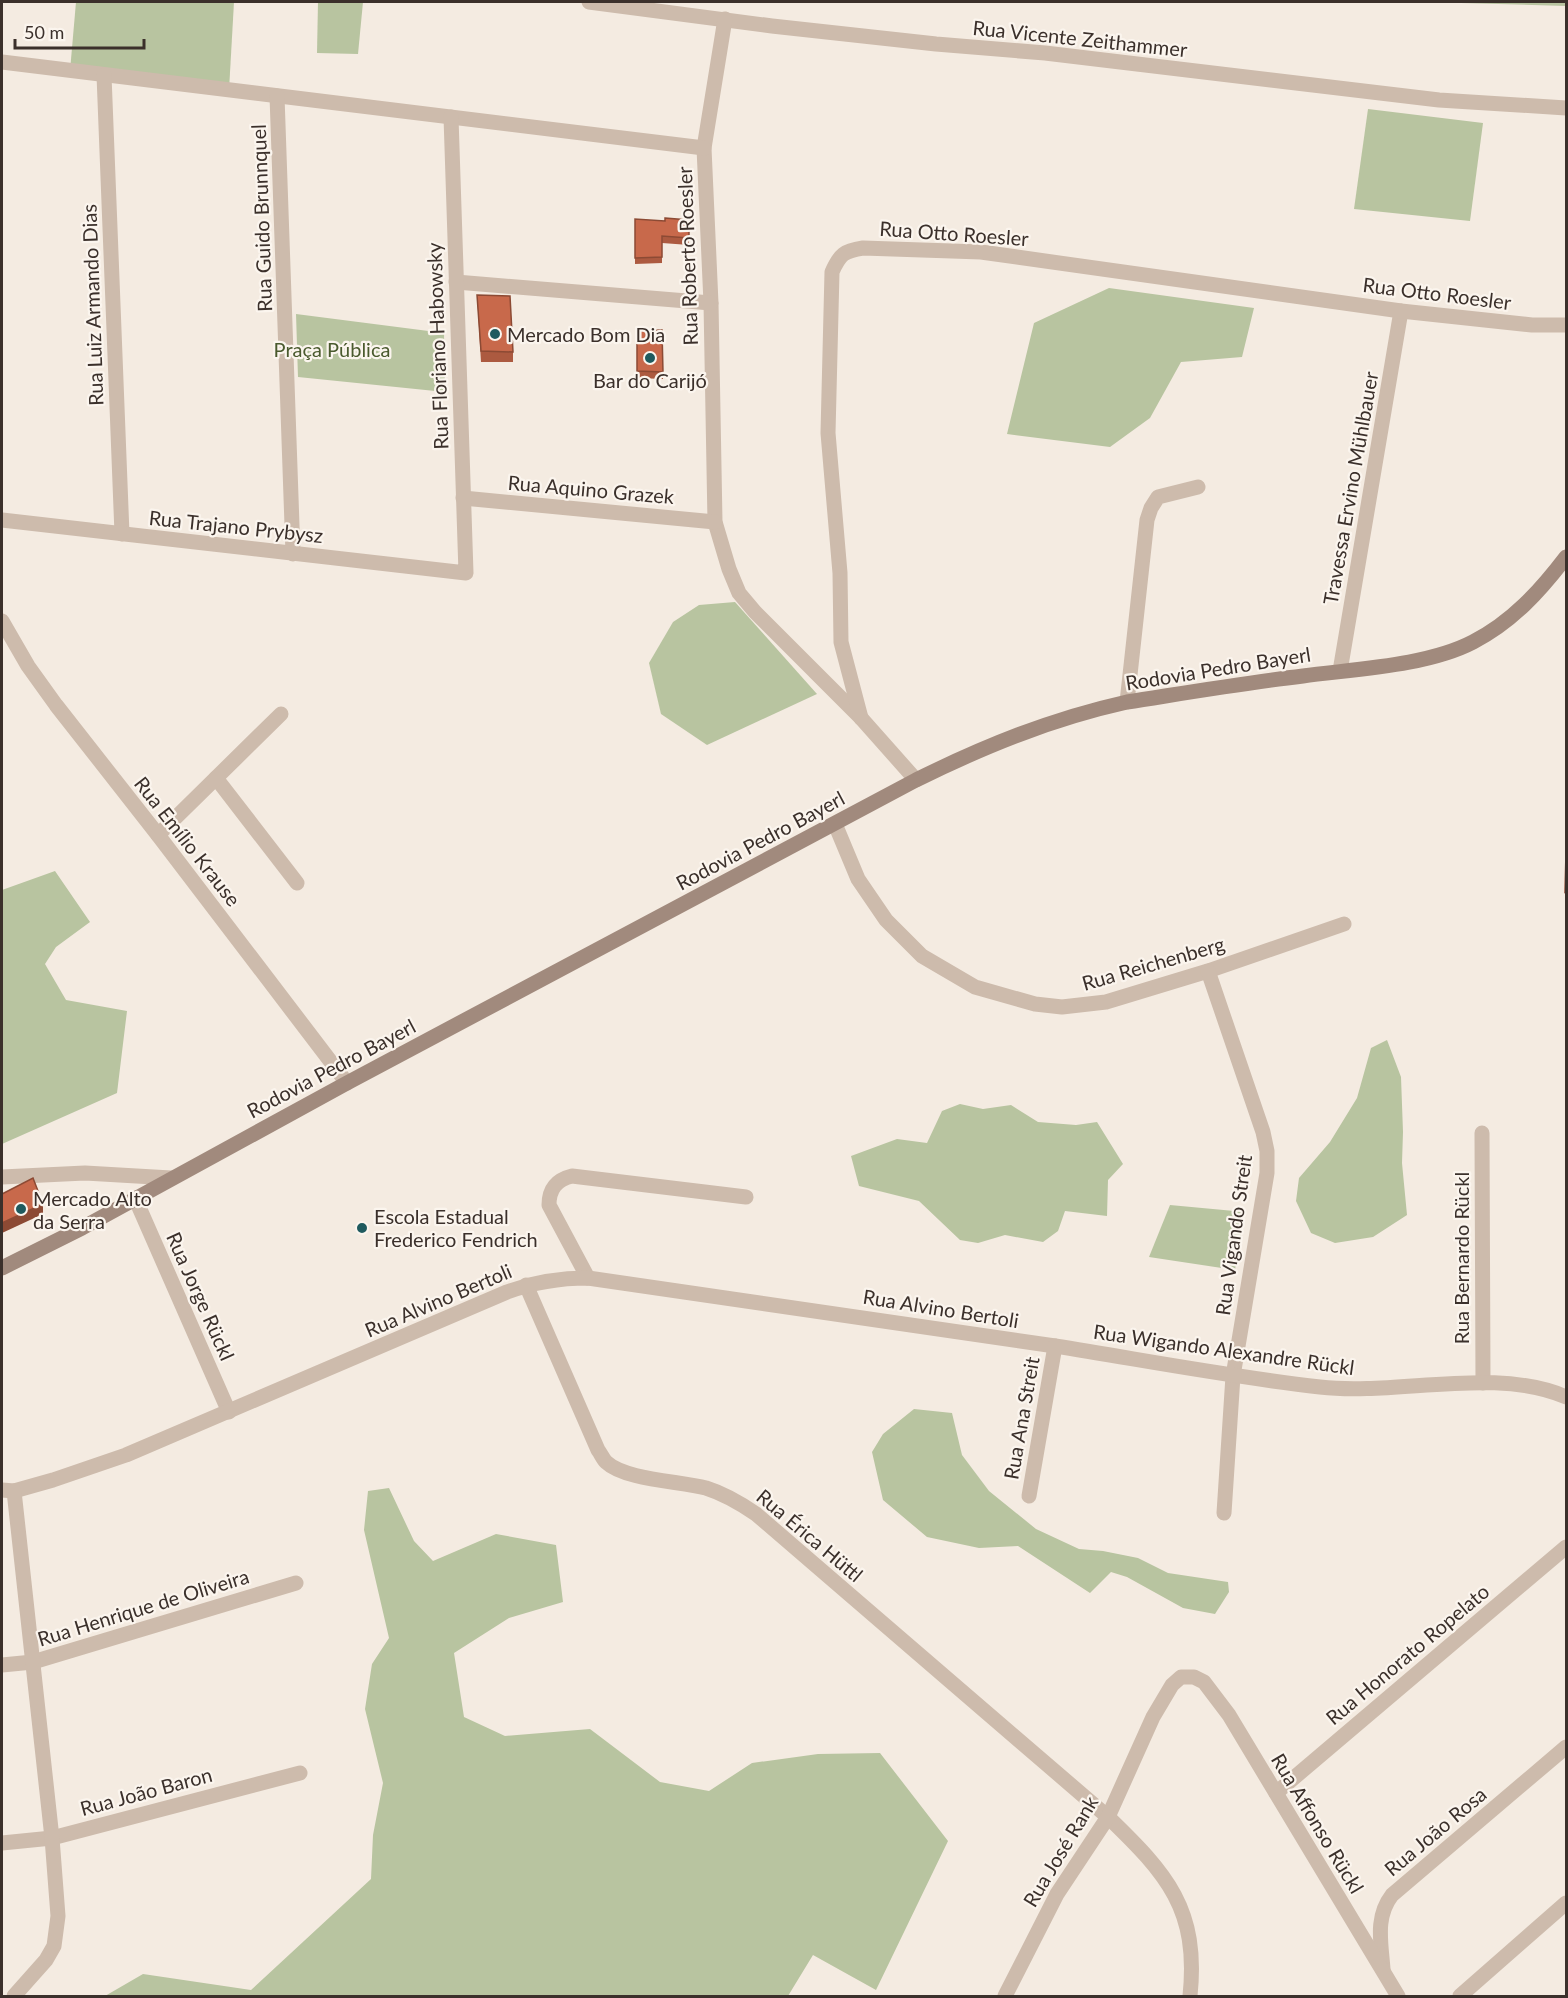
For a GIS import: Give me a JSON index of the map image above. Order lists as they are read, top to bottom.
{
  "streets": {
    "main road": ["Rodovia Pedro Bayerl"],
    "street": [
      "Rua Vicente Zeithammer",
      "Rua Guido Brunnquel",
      "Rua Otto Roesler",
      "Rua Roberto Roesler",
      "Rua Luiz Armando Dias",
      "Rua Floriano Habowsky",
      "Travessa Ervino Mühlbauer",
      "Rua Aquino Grazek",
      "Rua Trajano Prybysz",
      "Rua Emílio Krause",
      "Rua Reichenberg",
      "Rua Vigando Streit",
      "Rua Bernardo Rückl",
      "Rua Jorge Rückl",
      "Rua Alvino Bertoli",
      "Rua Wigando Alexandre Rückl",
      "Rua Ana Streit",
      "Rua Érica Hüttl",
      "Rua Henrique de Oliveira",
      "Rua Honorato Ropelato",
      "Rua João Baron",
      "Rua Affonso Rückl",
      "Rua João Rosa",
      "Rua José Rank"
    ]
  },
  "crossings": [
    ["Rua Guido Brunnquel", "Rua Roberto Roesler"],
    ["Rua Guido Brunnquel", "Rua Trajano Prybysz"],
    ["Rua Otto Roesler", "Rua Roberto Roesler"],
    ["Rua Otto Roesler", "Travessa Ervino Mühlbauer"],
    ["Rua Roberto Roesler", "Rua Luiz Armando Dias"],
    ["Rua Roberto Roesler", "Rua Floriano Habowsky"],
    ["Rua Roberto Roesler", "Rua Aquino Grazek"],
    ["Rua Roberto Roesler", "Rodovia Pedro Bayerl"],
    ["Rua Luiz Armando Dias", "Rua Trajano Prybysz"],
    ["Rua Floriano Habowsky", "Rua Aquino Grazek"],
    ["Rua Floriano Habowsky", "Rua Trajano Prybysz"],
    ["Travessa Ervino Mühlbauer", "Rodovia Pedro Bayerl"],
    ["Rodovia Pedro Bayerl", "Rua Emílio Krause"],
    ["Rodovia Pedro Bayerl", "Rua Reichenberg"],
    ["Rodovia Pedro Bayerl", "Rua Jorge Rückl"],
    ["Rua Reichenberg", "Rua Vigando Streit"],
    ["Rua Vigando Streit", "Rua Wigando Alexandre Rückl"],
    ["Rua Bernardo Rückl", "Rua Wigando Alexandre Rückl"],
    ["Rua Jorge Rückl", "Rua Alvino Bertoli"],
    ["Rua Alvino Bertoli", "Rua Wigando Alexandre Rückl"],
    ["Rua Alvino Bertoli", "Rua Ana Streit"],
    ["Rua Alvino Bertoli", "Rua Érica Hüttl"],
    ["Rua Wigando Alexandre Rückl", "Rua Ana Streit"],
    ["Rua Érica Hüttl", "Rua José Rank"],
    ["Rua Honorato Ropelato", "Rua Affonso Rückl"],
    ["Rua Affonso Rückl", "Rua João Rosa"],
    ["Rua Affonso Rückl", "Rua José Rank"]
  ],
  "parks": ["Praça Pública"],
  "places": [
    "Mercado Bom Dia",
    "Bar do Carijó",
    "Mercado Alto da Serra",
    "Escola Estadual Frederico Fendrich"
  ],
  "scale_bar": "50 m"
}
